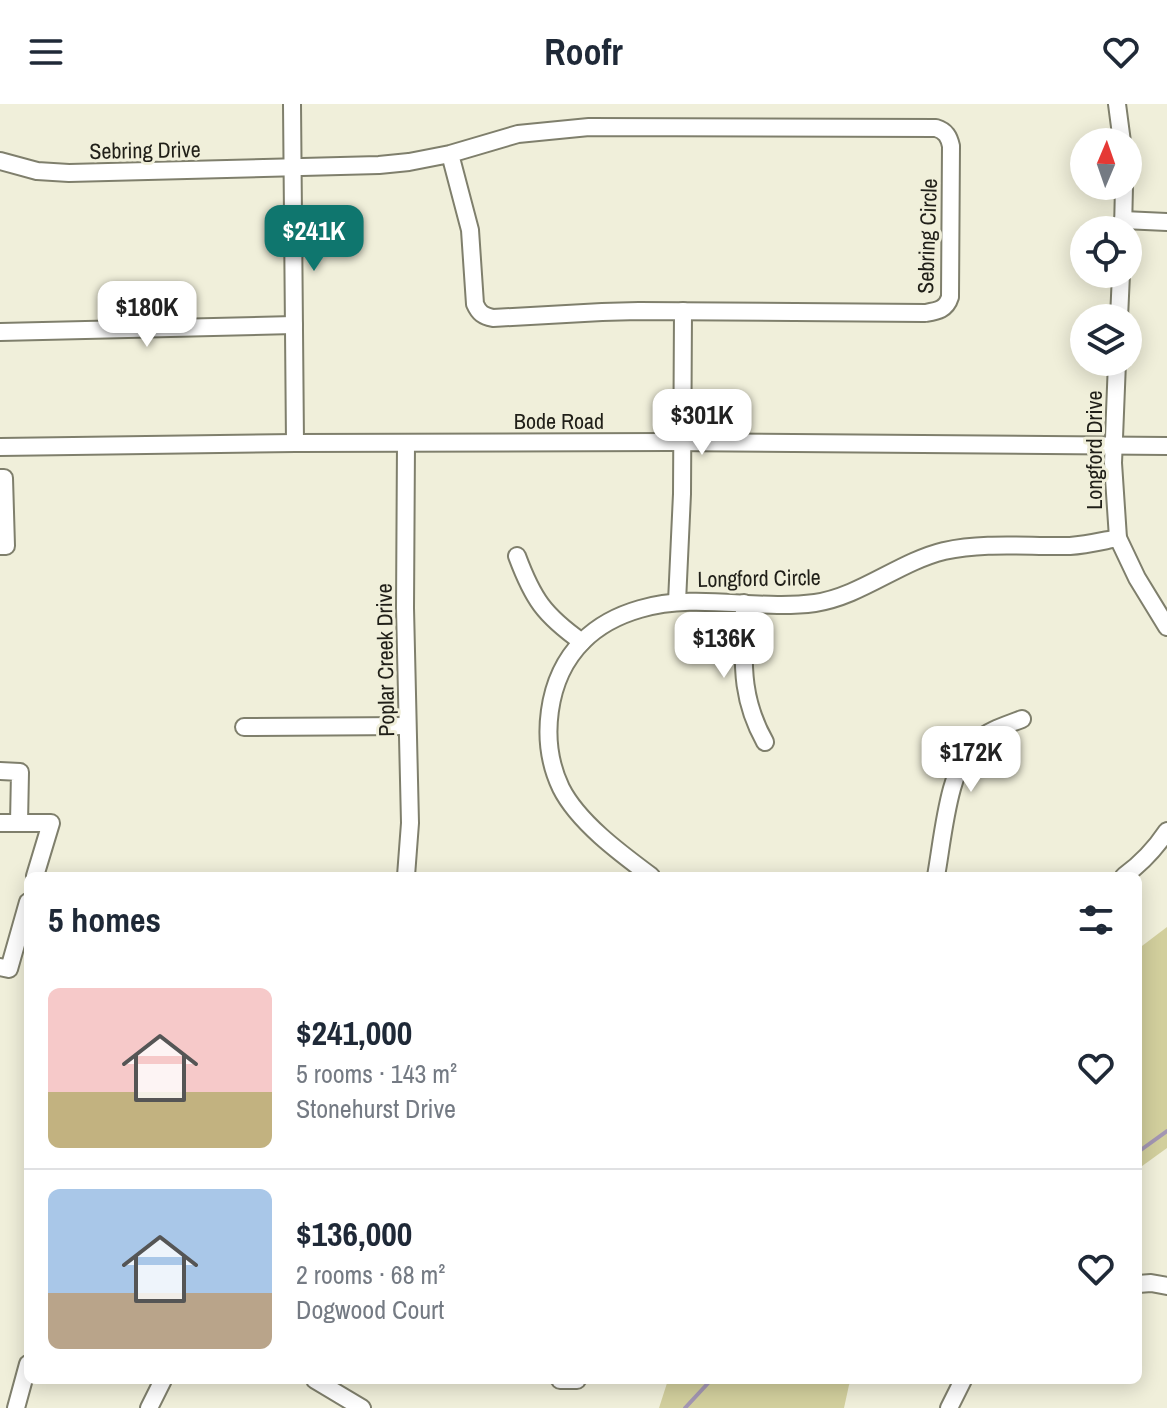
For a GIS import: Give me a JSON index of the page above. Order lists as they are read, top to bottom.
{
  "streets": {
    "street": [
      "Sebring Drive",
      "Sebring Circle",
      "Bode Road",
      "Longford Drive",
      "Longford Circle",
      "Poplar Creek Drive"
    ]
  },
  "crossings": [
    ["Sebring Drive", "Sebring Circle"],
    ["Bode Road", "Longford Drive"],
    ["Bode Road", "Poplar Creek Drive"],
    ["Longford Drive", "Longford Circle"]
  ],
  "north": "top",
  "page": {
    "header": "Roofr",
    "price": [
      "$241K",
      "$180K",
      "$301K",
      "$136K",
      "$172K"
    ],
    "heading": "5 homes",
    "list": [
      {
        "name": "$241,000",
        "note": "5 rooms · 143 m² · Stonehurst Drive"
      },
      {
        "name": "$136,000",
        "note": "2 rooms · 68 m² · Dogwood Court"
      }
    ]
  }
}
